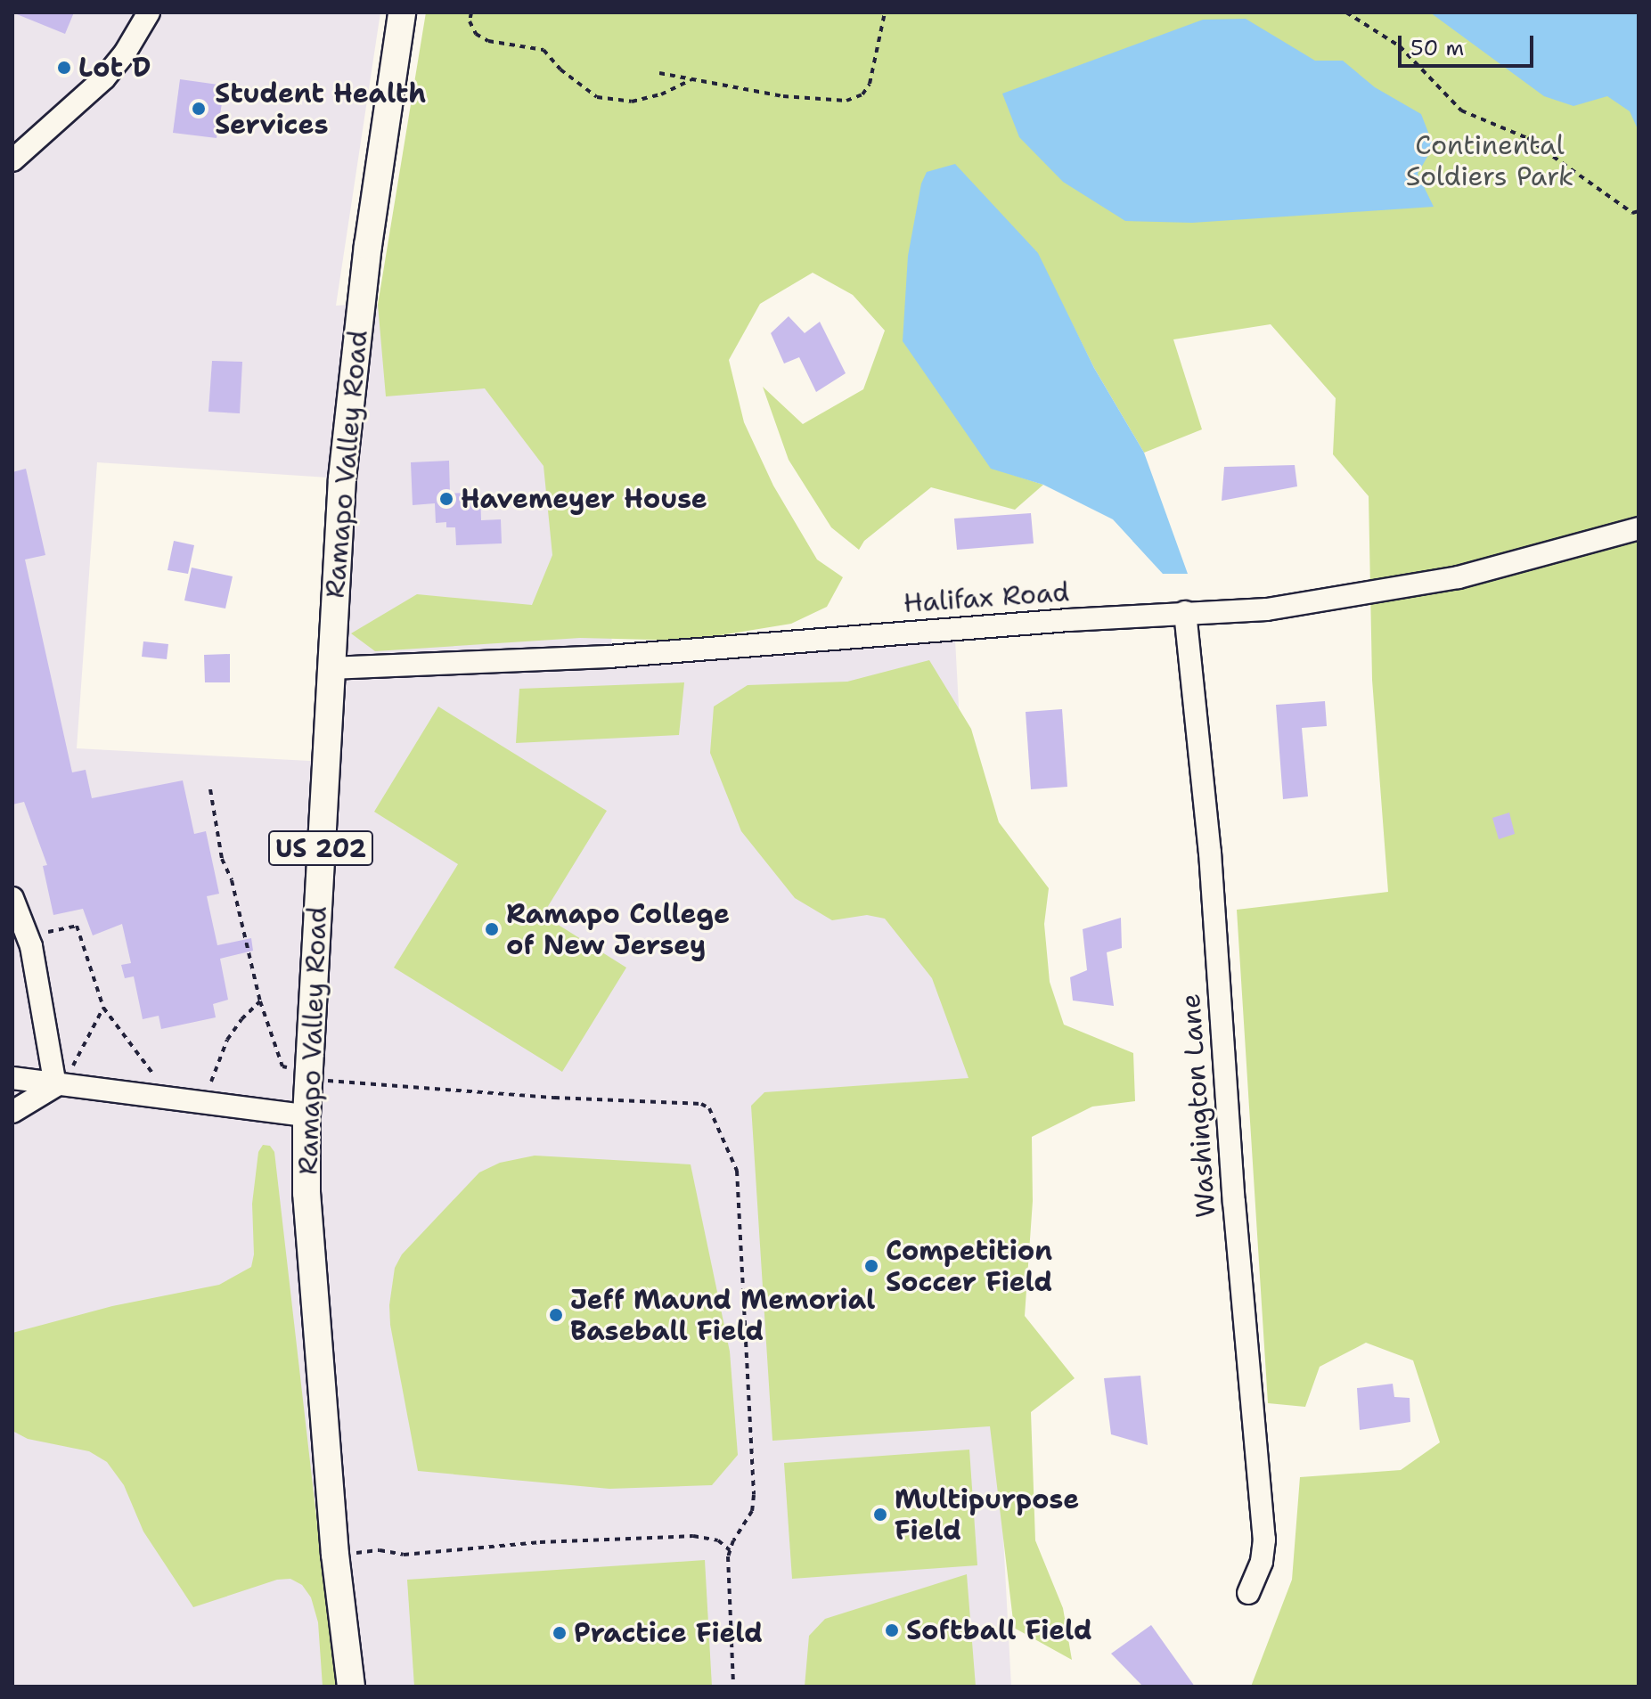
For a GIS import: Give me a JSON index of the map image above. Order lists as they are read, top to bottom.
{
  "streets": {
    "main road": ["Ramapo Valley Road", "US 202"],
    "street": ["Halifax Road", "Washington Lane"]
  },
  "crossings": [
    ["Ramapo Valley Road", "Halifax Road"],
    ["Halifax Road", "Washington Lane"]
  ],
  "parks": ["Continental Soldiers Park"],
  "places": [
    "Lot D",
    "Student Health Services",
    "Havemeyer House",
    "Ramapo College of New Jersey",
    "Competition Soccer Field",
    "Jeff Maund Memorial Baseball Field",
    "Multipurpose Field",
    "Softball Field",
    "Practice Field"
  ],
  "scale_bar": "50 m"
}
